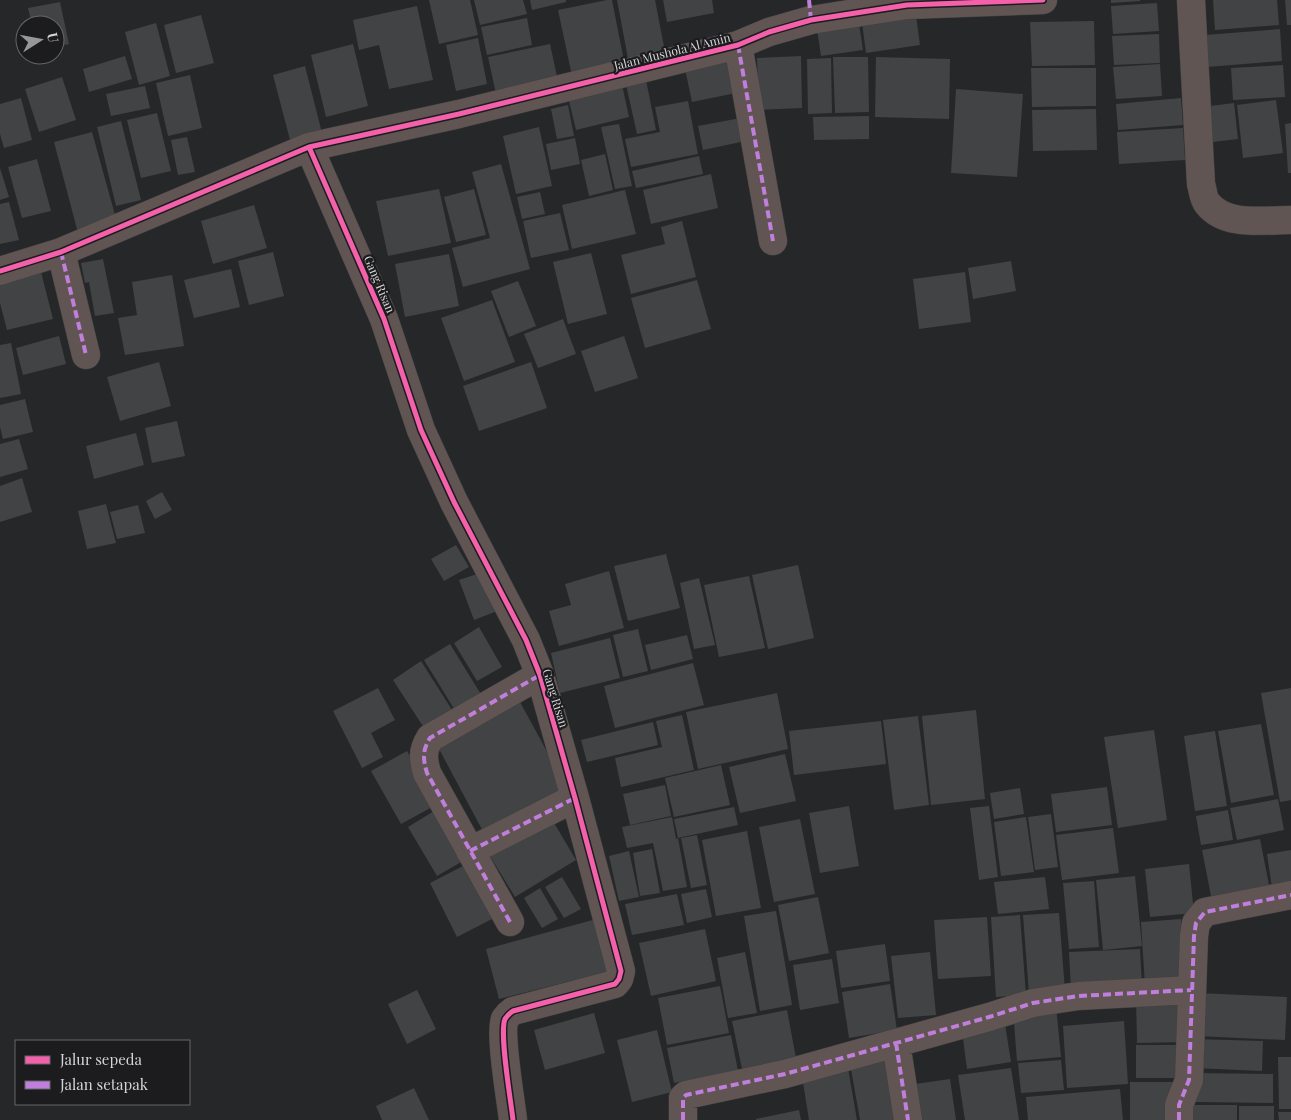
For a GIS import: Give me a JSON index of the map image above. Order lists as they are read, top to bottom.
{
  "streets": {
    "street": ["Jalan Mushola Al Amin", "Gang Risan"]
  },
  "crossings": [
    ["Jalan Mushola Al Amin", "Gang Risan"]
  ],
  "legend": ["Jalur sepeda", "Jalan setapak"],
  "north": "right"
}
